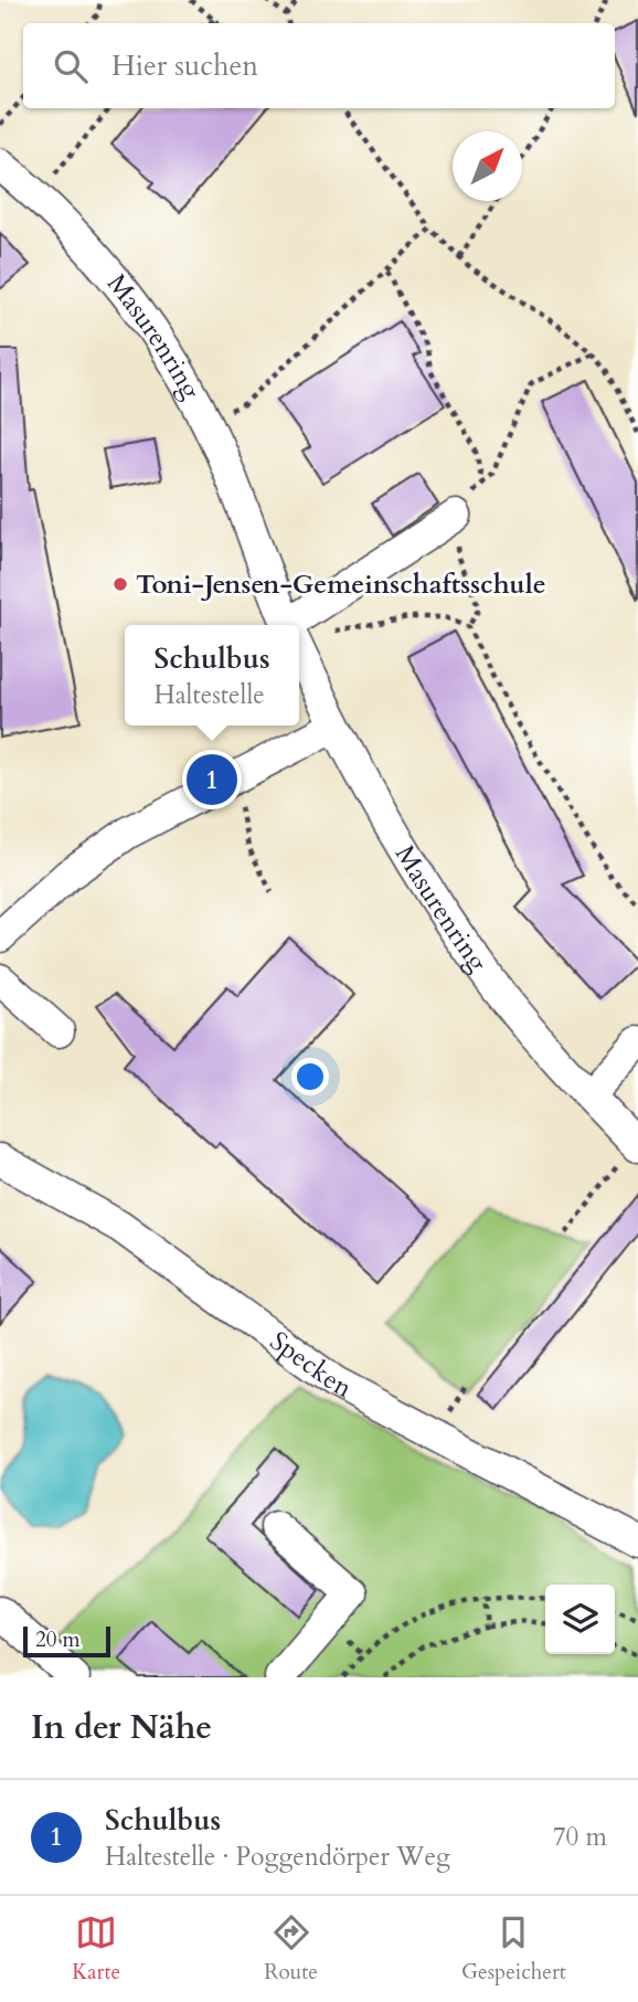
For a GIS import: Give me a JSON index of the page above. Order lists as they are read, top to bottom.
{
  "streets": {
    "street": ["Masurenring", "Specken"]
  },
  "places": ["Toni-Jensen-Gemeinschaftsschule"],
  "scale_bar": "20 m",
  "north": "top right",
  "page": {
    "search": "Hier suchen",
    "popup": ["Schulbus", "Haltestelle"],
    "pins": "1",
    "scale": "20 m",
    "heading": "In der Nähe",
    "list": [
      {
        "mark": "1",
        "name": "Schulbus",
        "note": "Haltestelle · Poggendörper Weg",
        "value": "70 m"
      }
    ],
    "nav": ["Karte", "Route", "Gespeichert"]
  }
}
